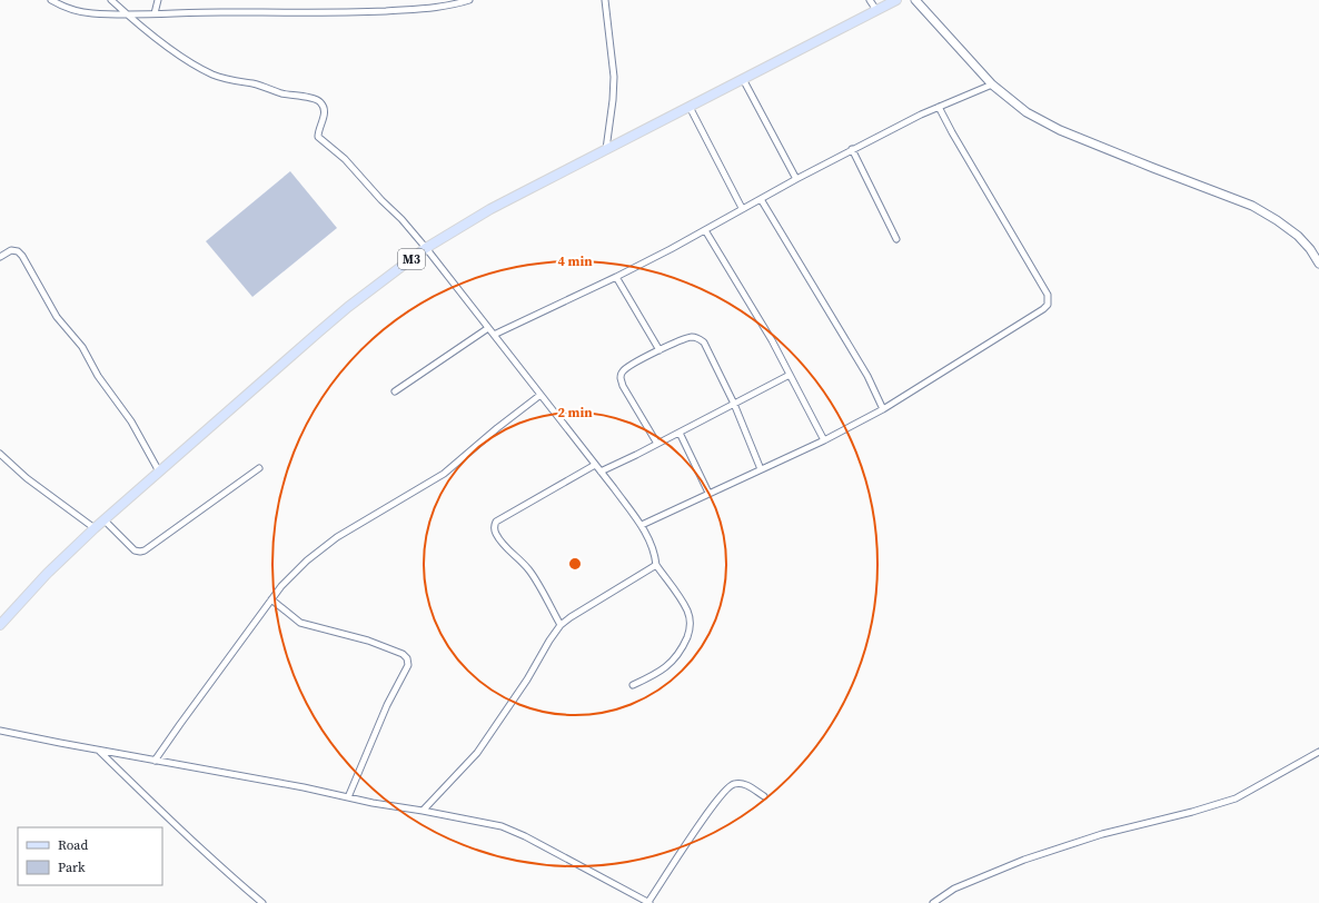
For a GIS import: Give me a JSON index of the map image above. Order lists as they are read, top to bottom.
{
  "streets": {
    "main road": ["M3"]
  },
  "legend": ["Road", "Park"],
  "rings": ["4 min", "2 min"]
}
